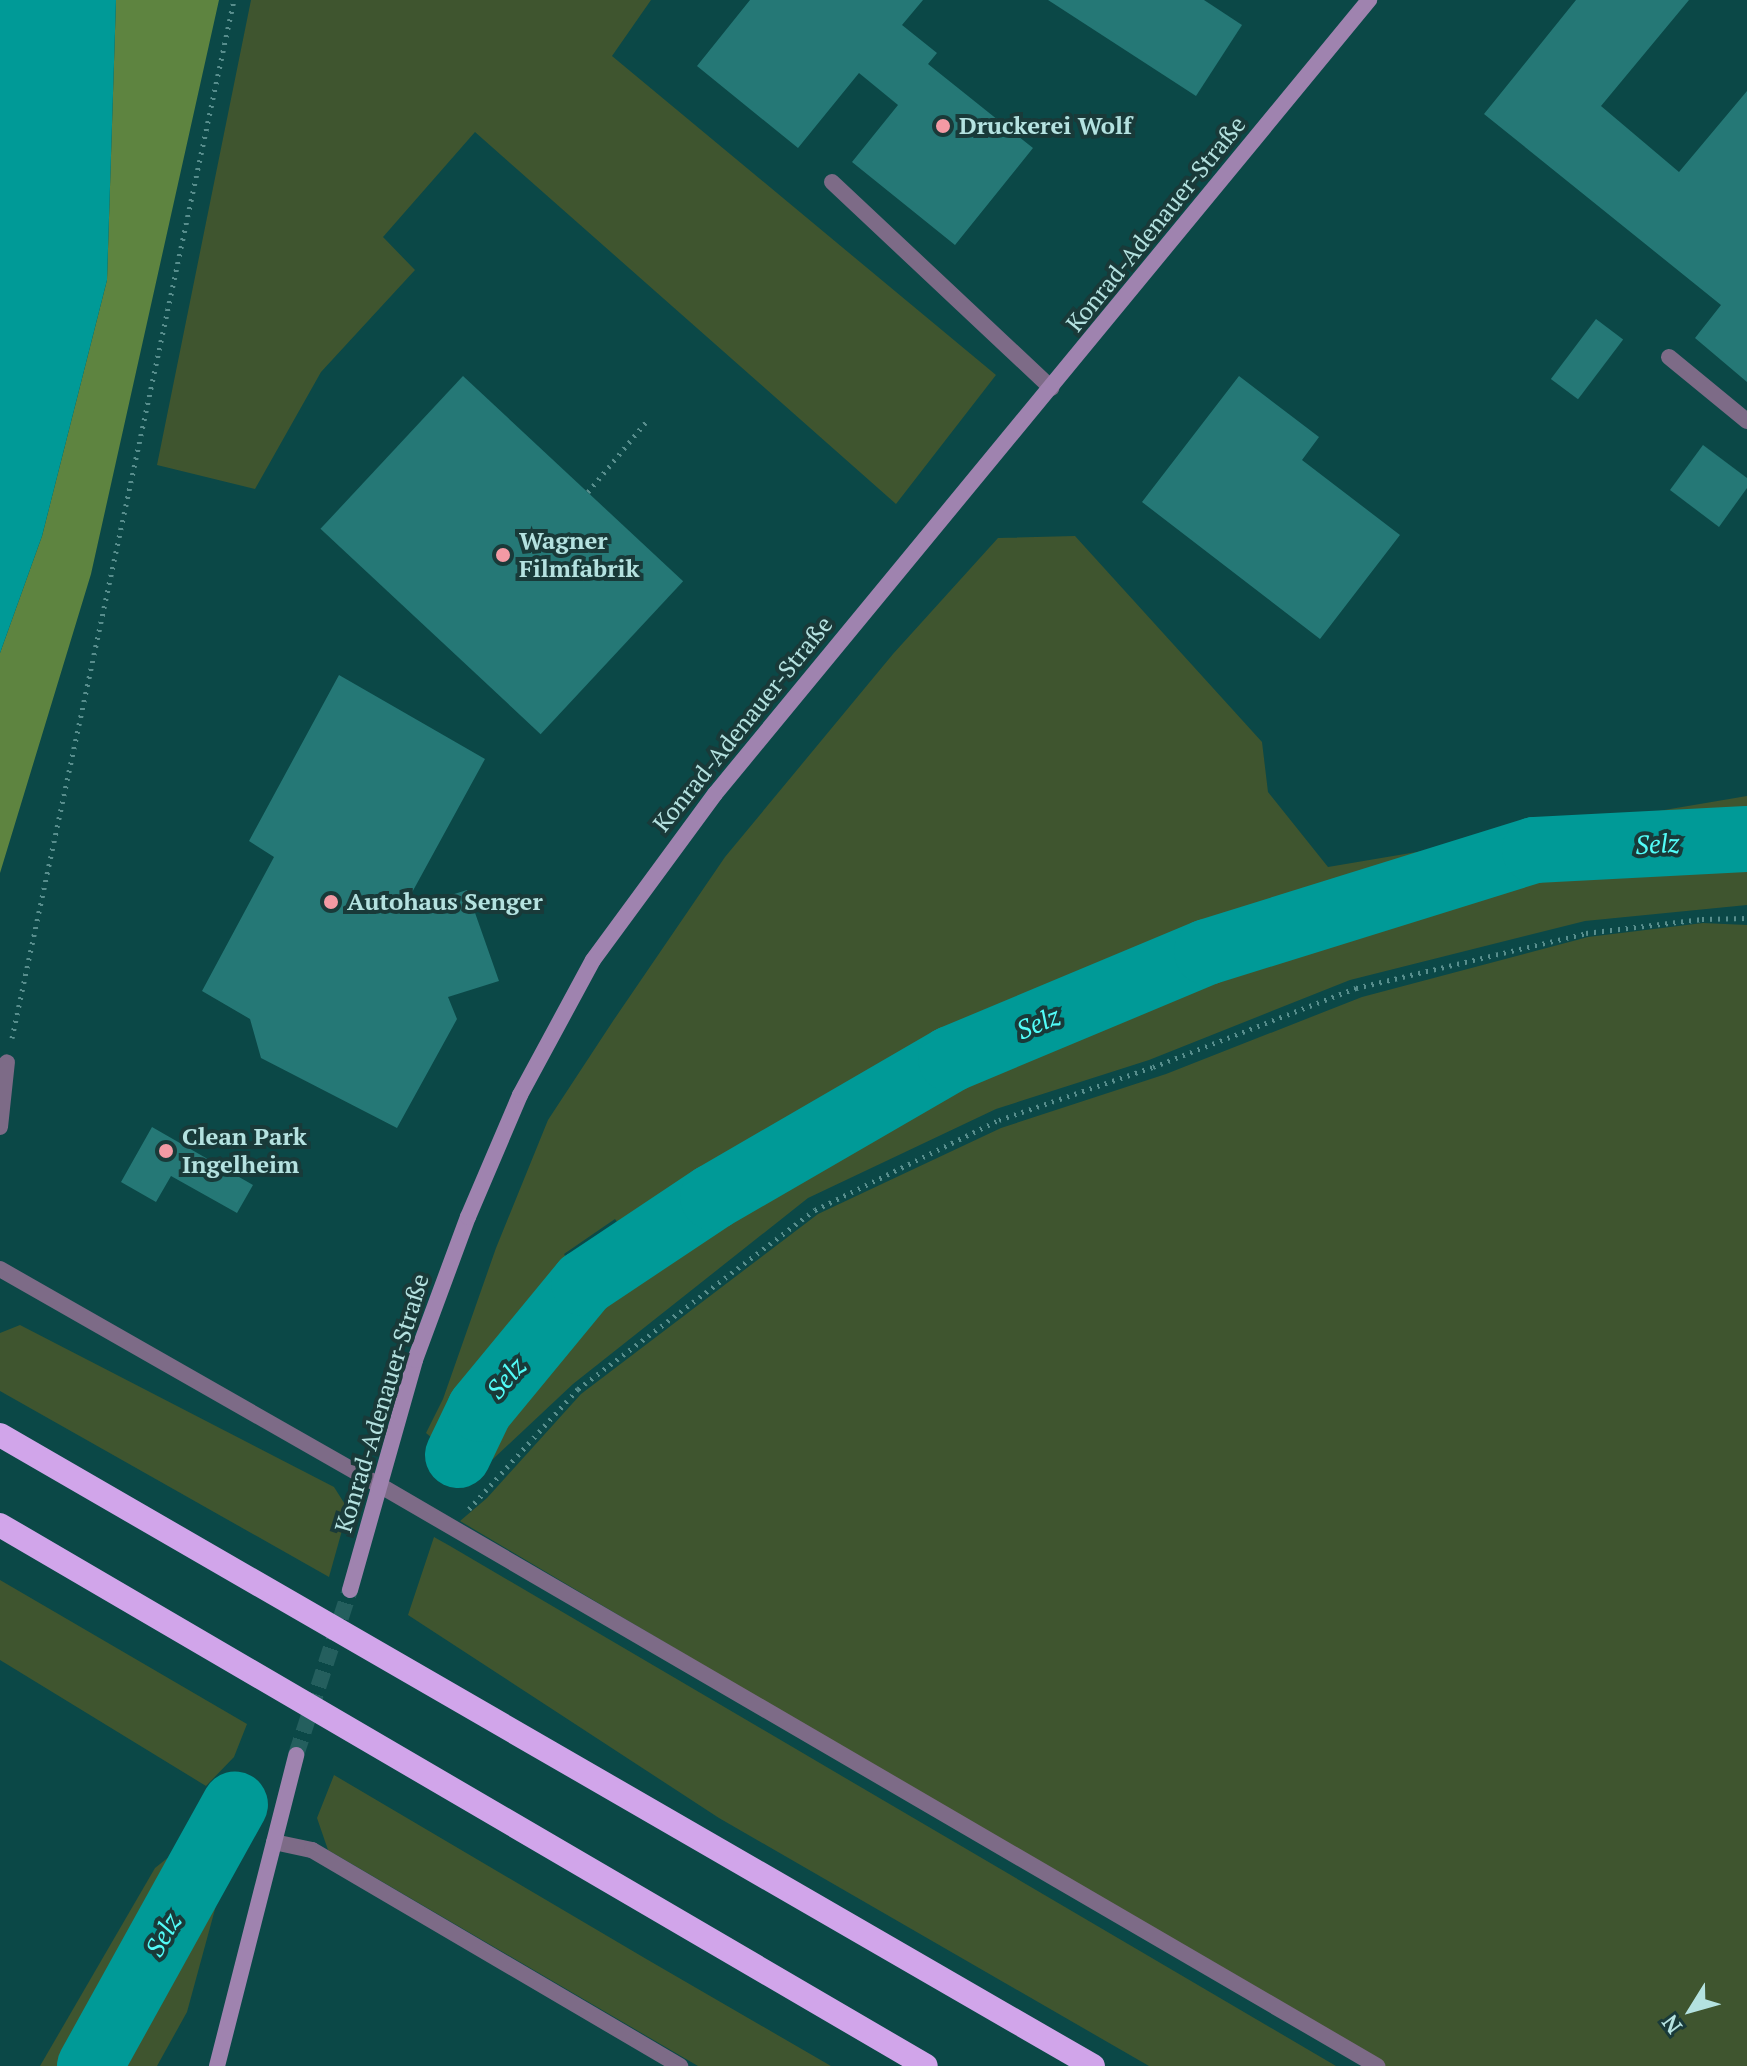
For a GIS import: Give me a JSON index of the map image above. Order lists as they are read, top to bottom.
{
  "streets": {
    "main road": ["Konrad-Adenauer-Straße"]
  },
  "water": ["Selz"],
  "places": [
    "Druckerei Wolf",
    "Wagner Filmfabrik",
    "Autohaus Senger",
    "Clean Park Ingelheim"
  ],
  "north": "bottom left"
}
